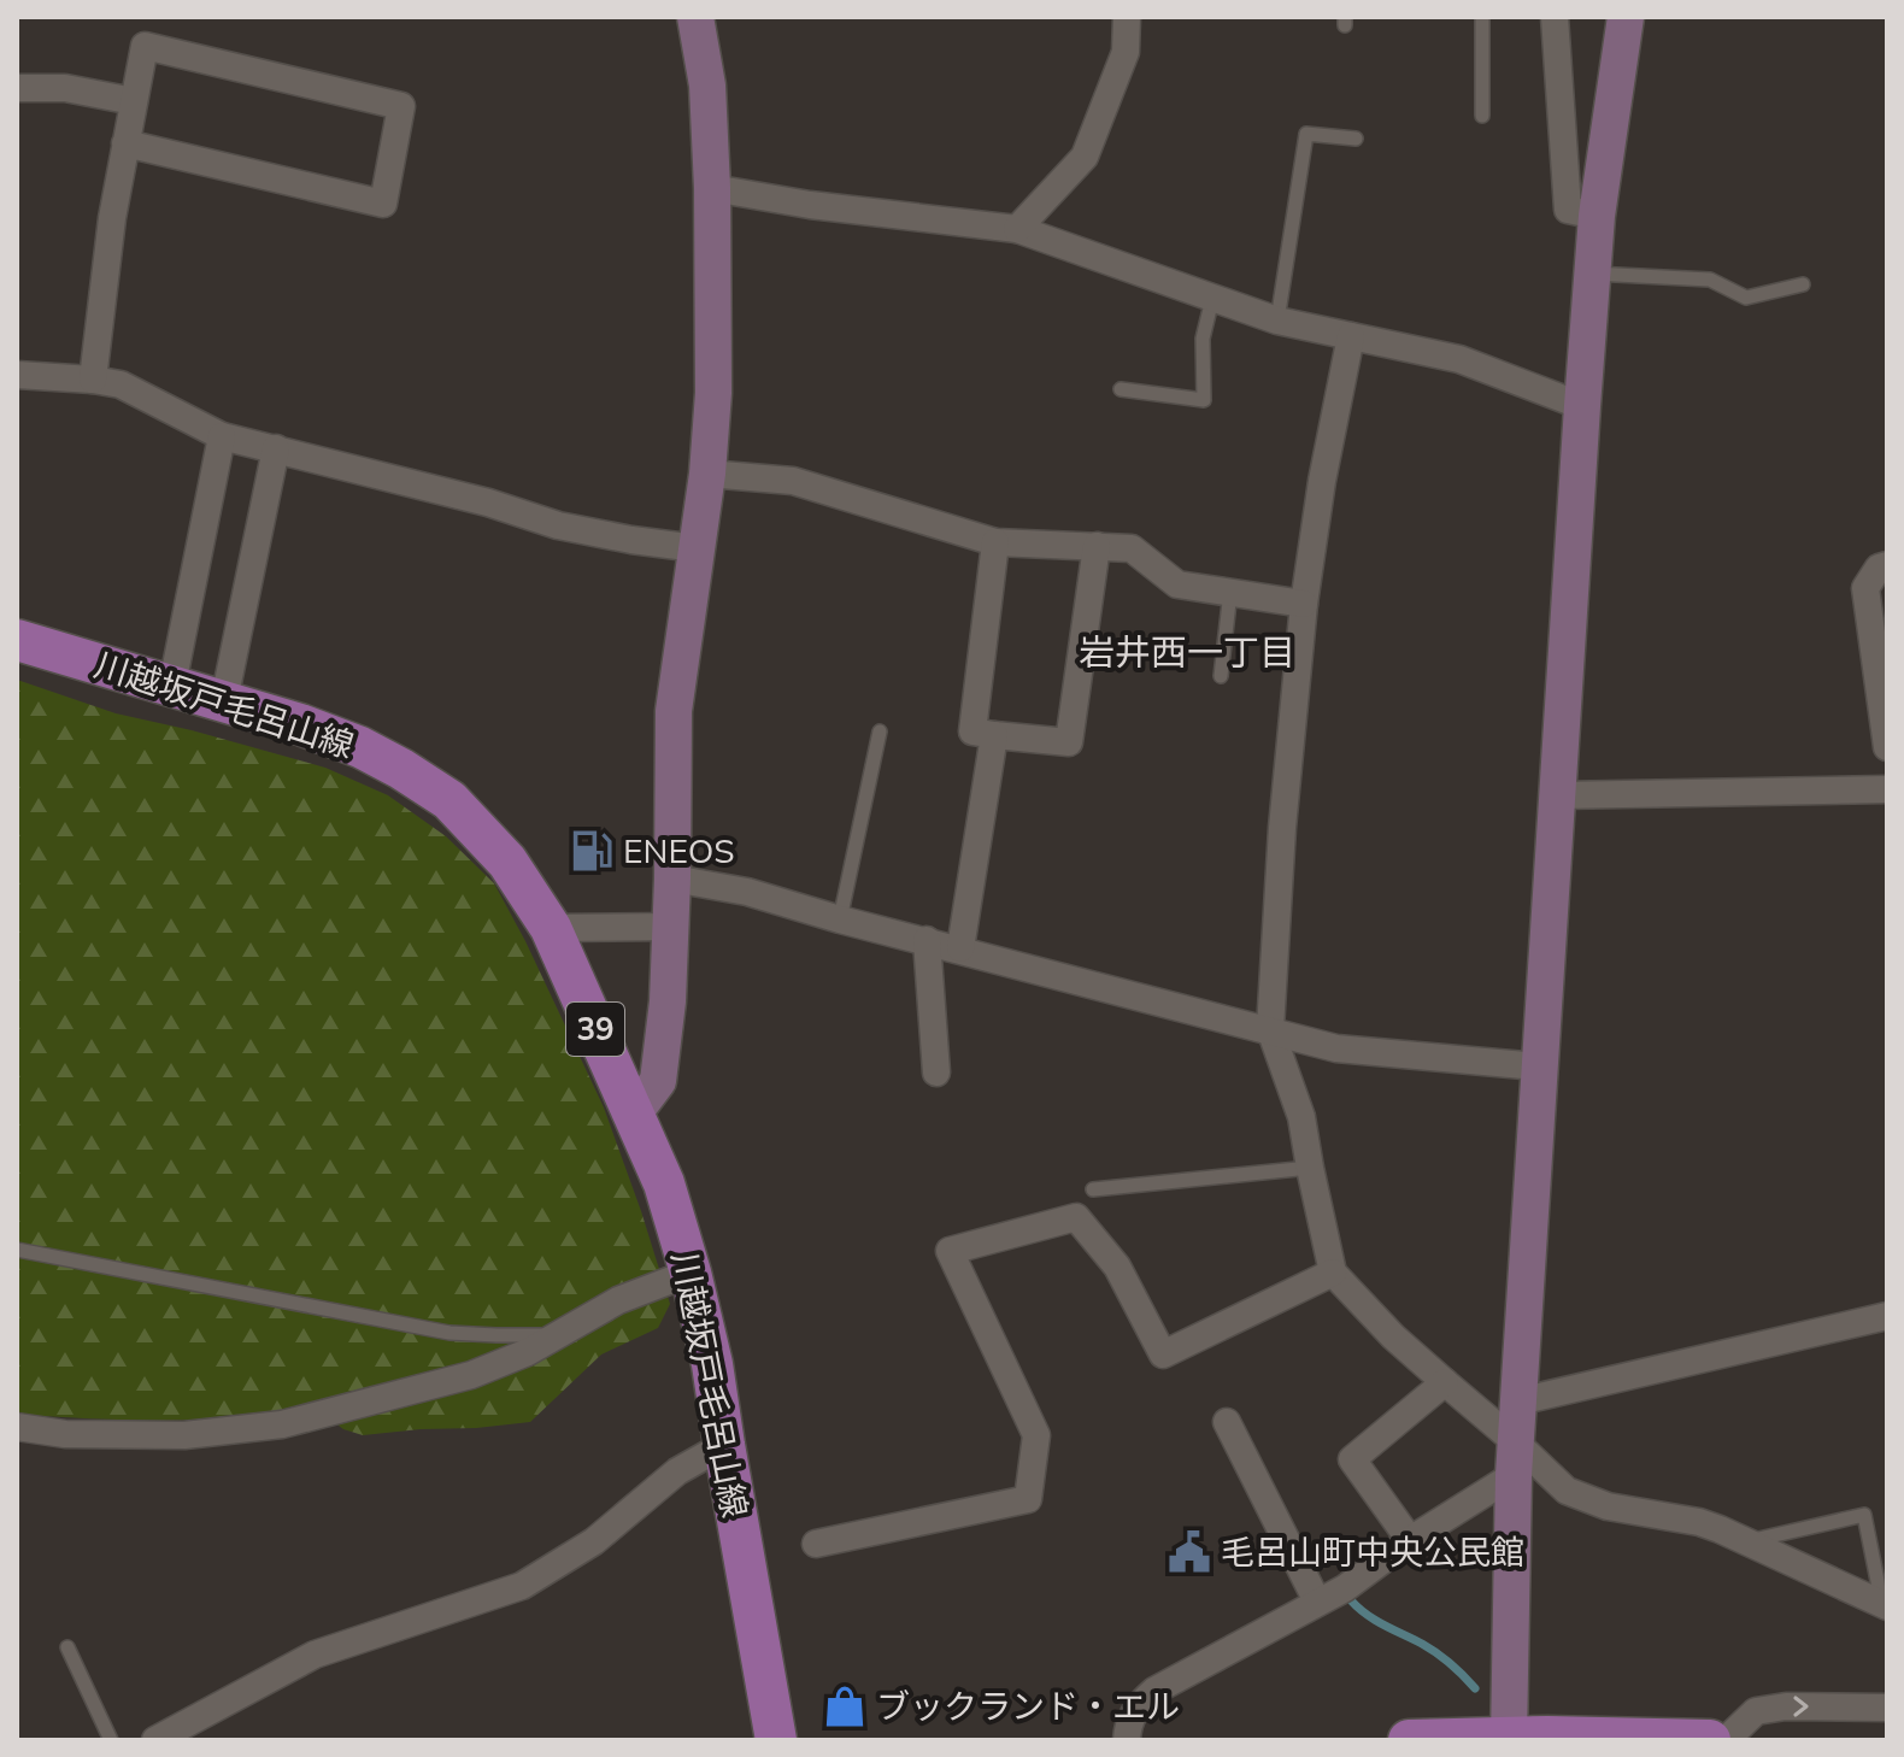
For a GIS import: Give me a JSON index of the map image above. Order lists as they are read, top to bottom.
{
  "streets": {
    "main road": ["川越坂戸毛呂山線", "39"]
  },
  "districts": ["岩井西一丁目"],
  "places": {
    "fuel station": ["ENEOS"],
    "public building": ["毛呂山町中央公民館"],
    "shop": ["ブックランド・エル"]
  }
}
